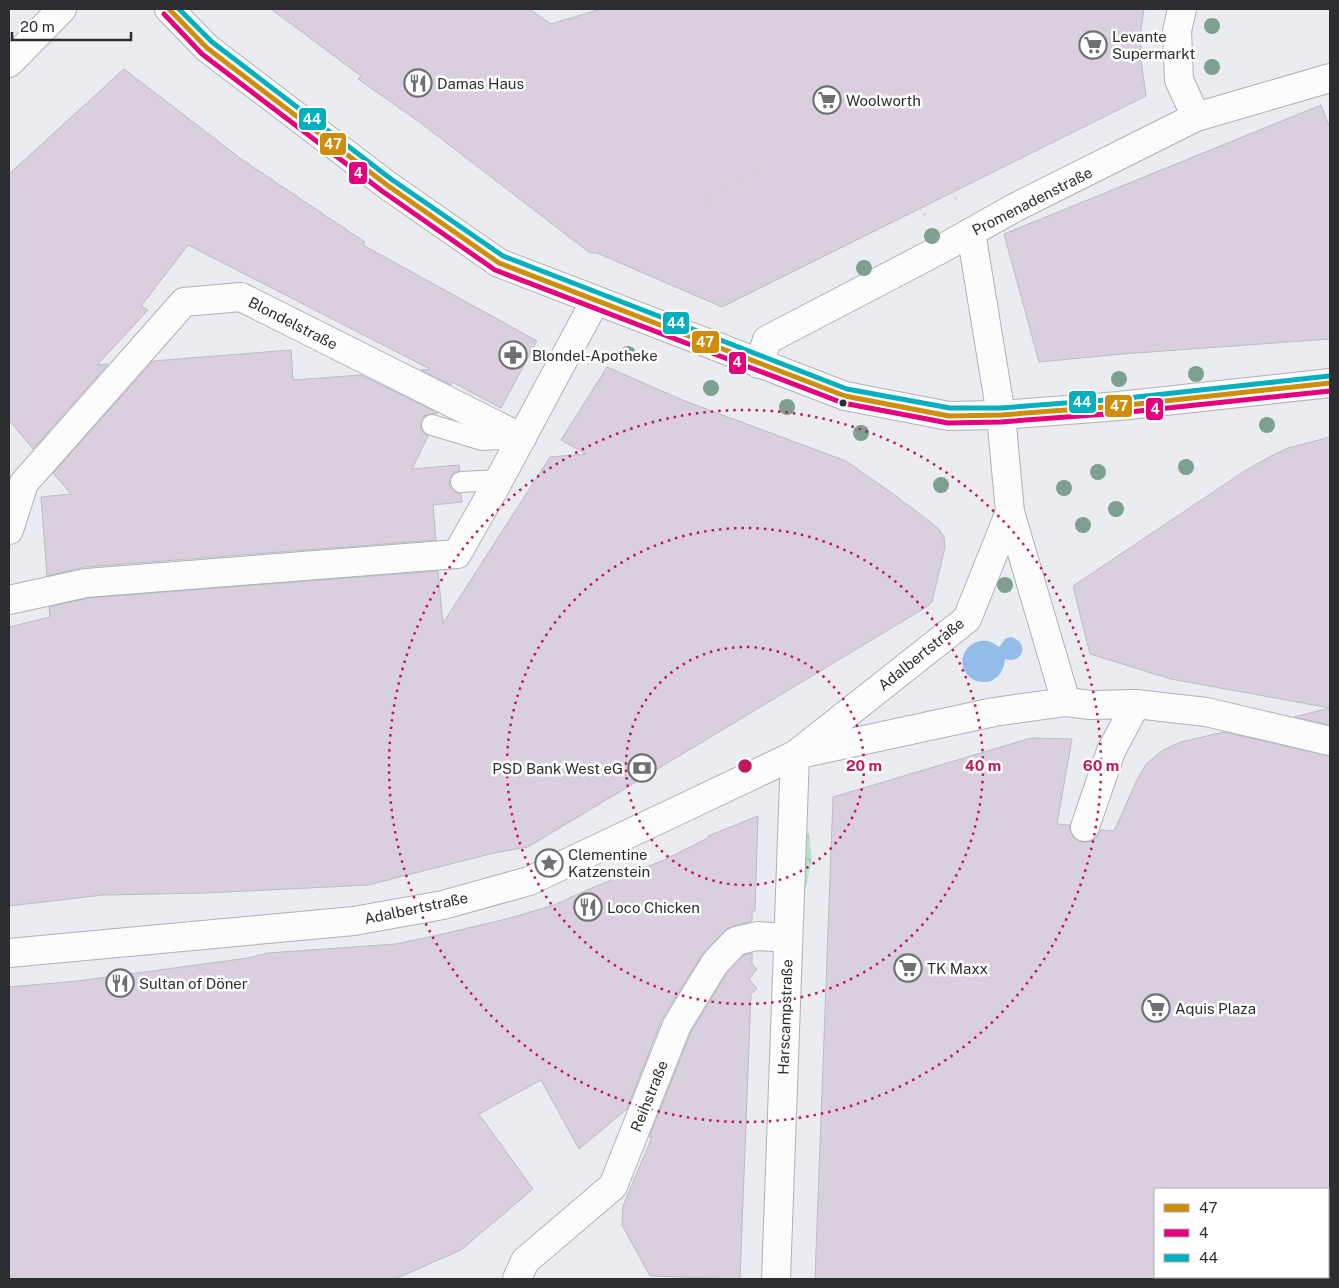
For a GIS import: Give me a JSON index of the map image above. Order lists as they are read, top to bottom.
{
  "streets": {
    "street": [
      "Promenadenstraße",
      "Blondelstraße",
      "Adalbertstraße",
      "Harscampstraße",
      "Reihstraße"
    ]
  },
  "crossings": [
    ["Adalbertstraße", "Harscampstraße"],
    ["Harscampstraße", "Reihstraße"]
  ],
  "places": {
    "supermarket": [
      "Levante Supermarkt",
      "Woolworth",
      "TK Maxx",
      "Aquis Plaza"
    ],
    "restaurant": ["Damas Haus", "Loco Chicken", "Sultan of Döner"],
    "pharmacy": ["Blondel-Apotheke"],
    "bank": ["PSD Bank West eG"],
    "place": ["Clementine Katzenstein"]
  },
  "lines": ["transit line 47", "transit line 44", "transit line 4"],
  "legend": ["47", "4", "44"],
  "scale_bar": "20 m",
  "rings": ["20 m", "40 m", "60 m"]
}
